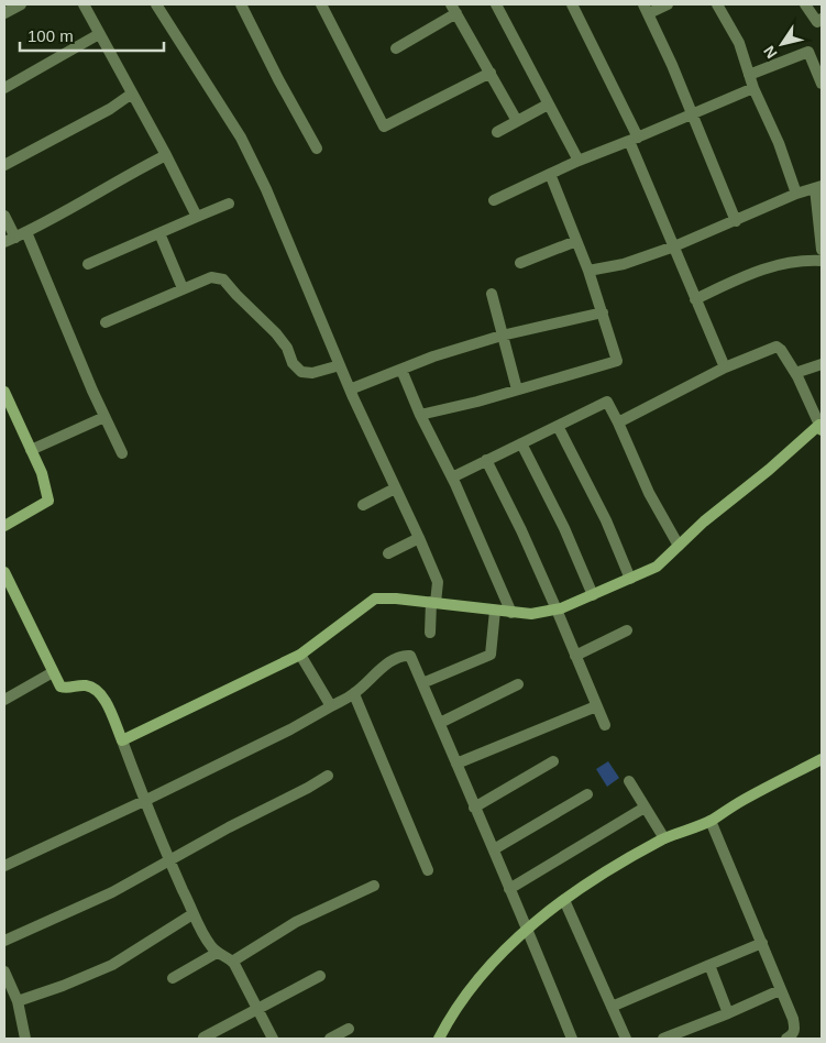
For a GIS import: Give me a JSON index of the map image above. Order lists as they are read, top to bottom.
{
  "scale_bar": "100 m",
  "north": "bottom left"
}
